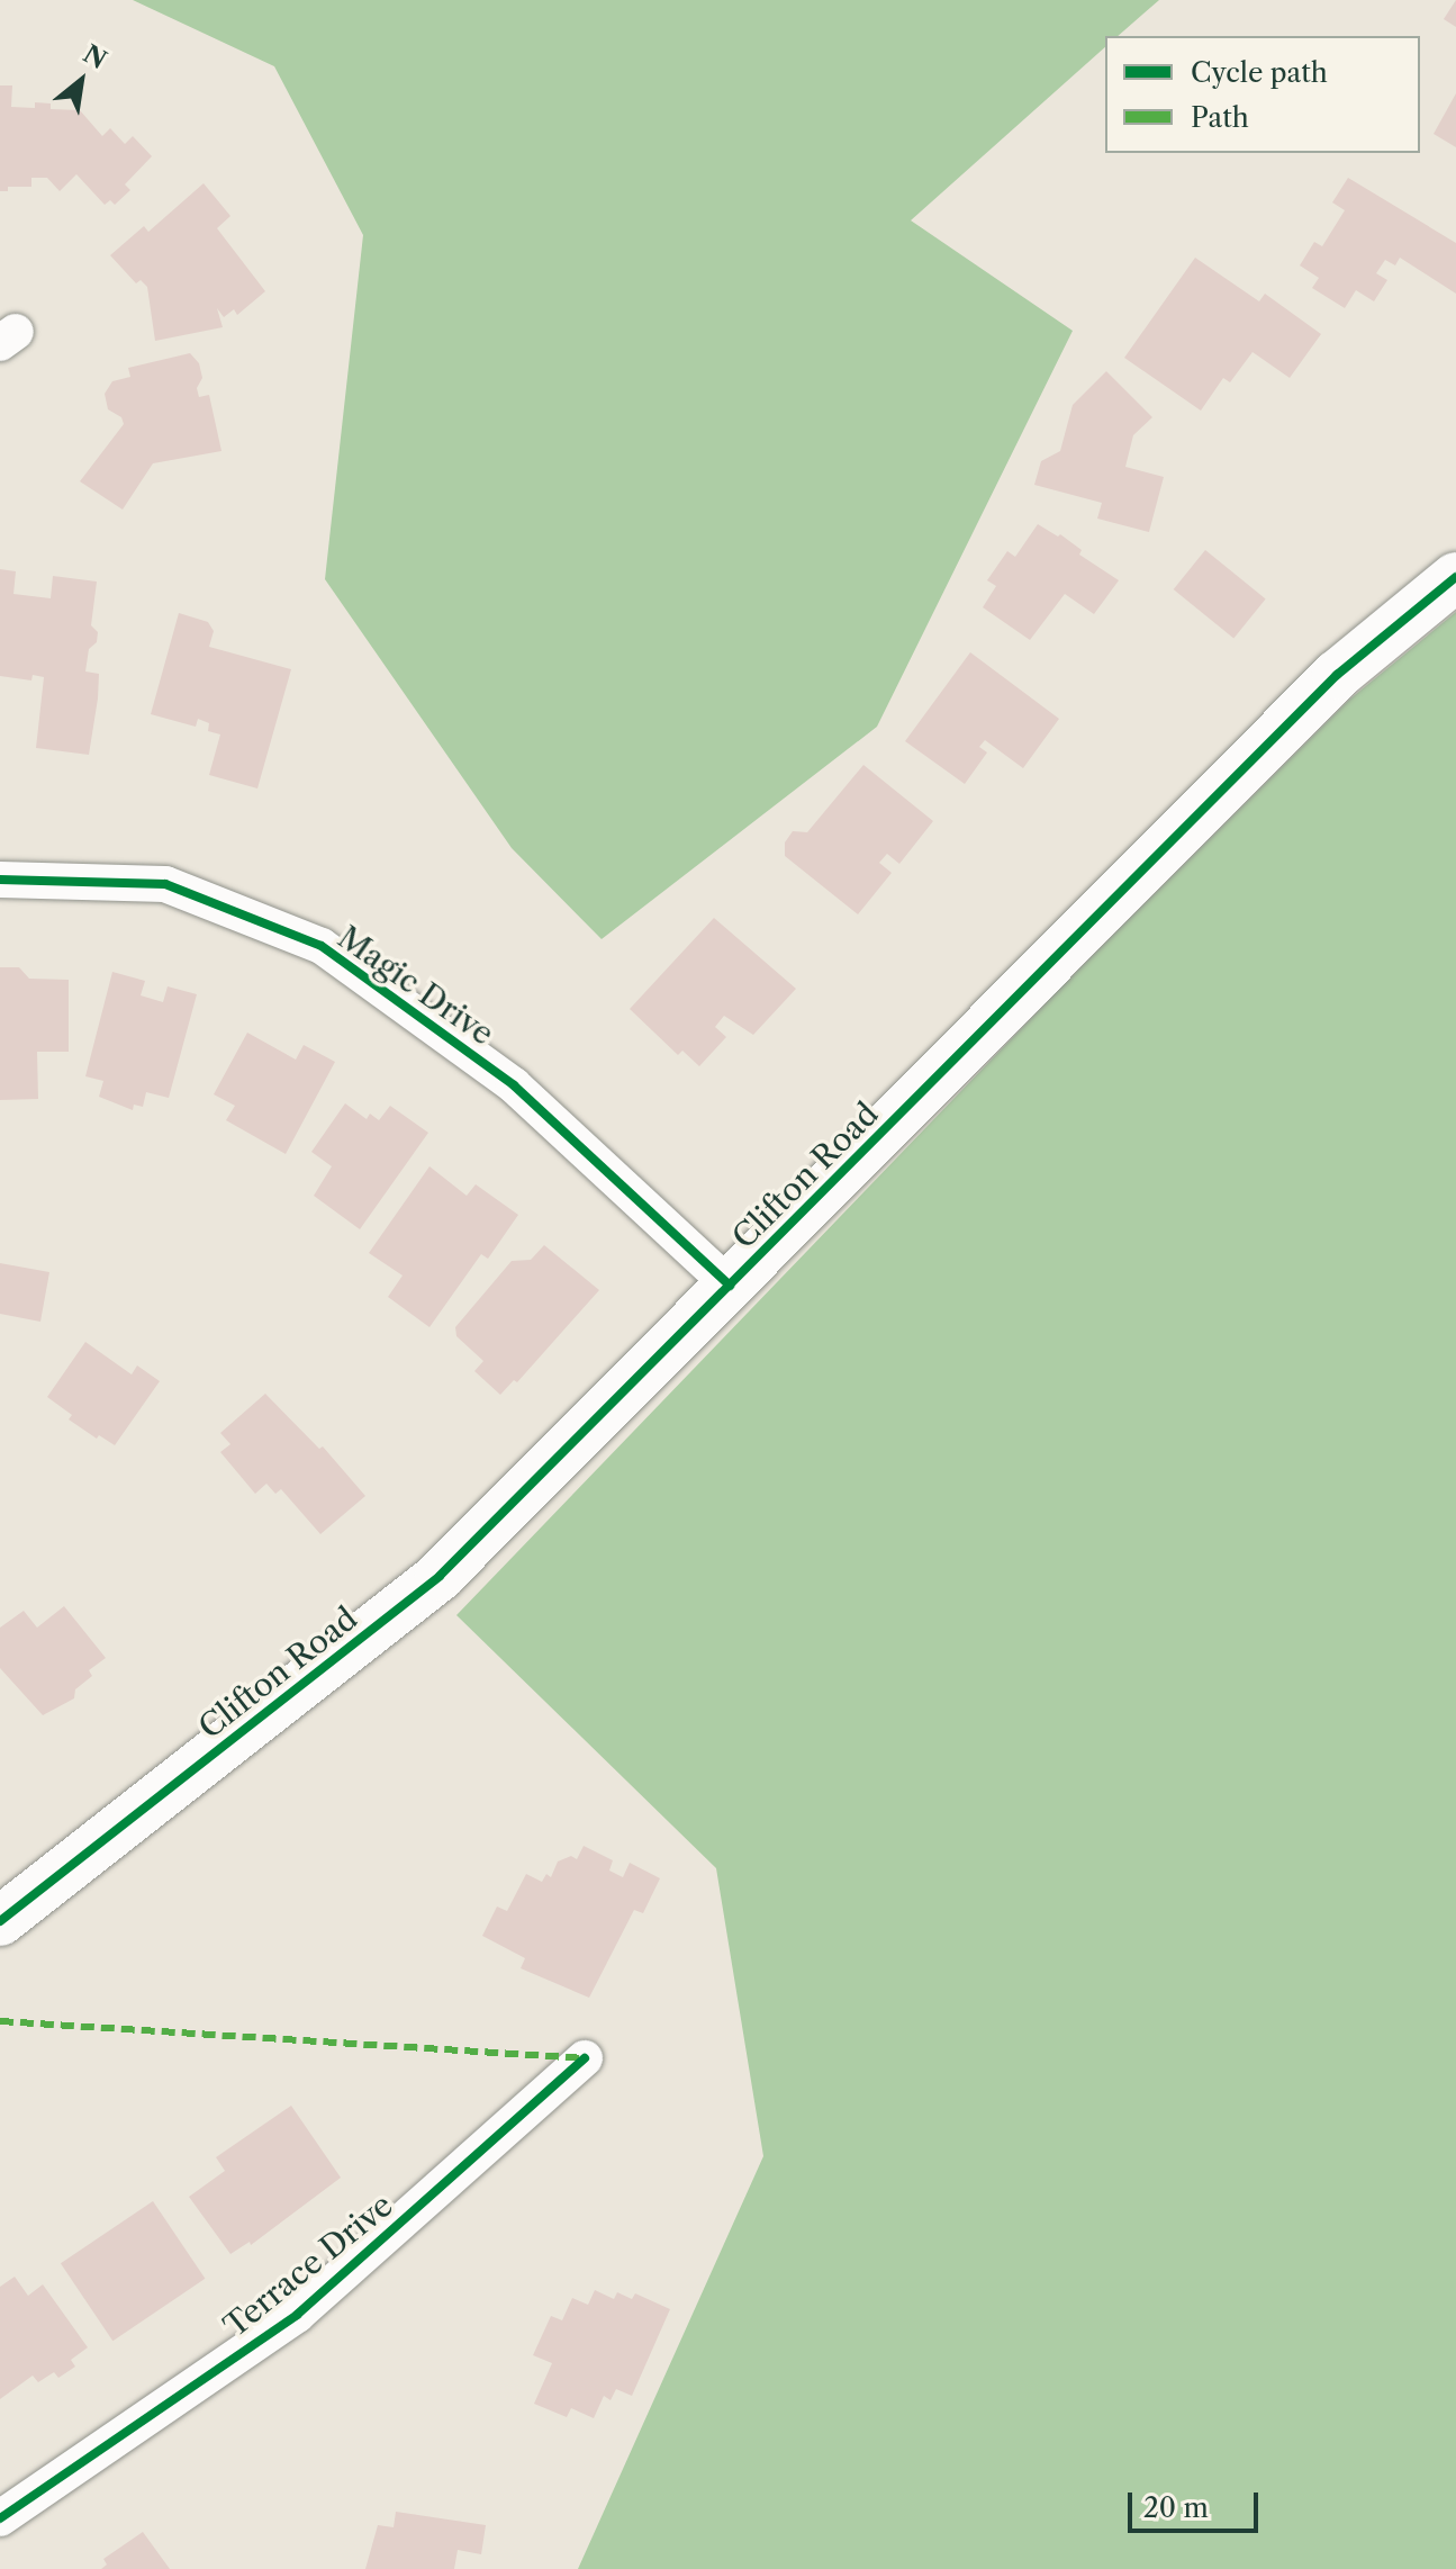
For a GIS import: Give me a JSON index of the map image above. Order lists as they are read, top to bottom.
{
  "streets": {
    "street": ["Magic Drive", "Clifton Road", "Terrace Drive"]
  },
  "crossings": [
    ["Magic Drive", "Clifton Road"]
  ],
  "legend": ["Cycle path", "Path"],
  "scale_bar": "20 m",
  "north": "top right"
}
